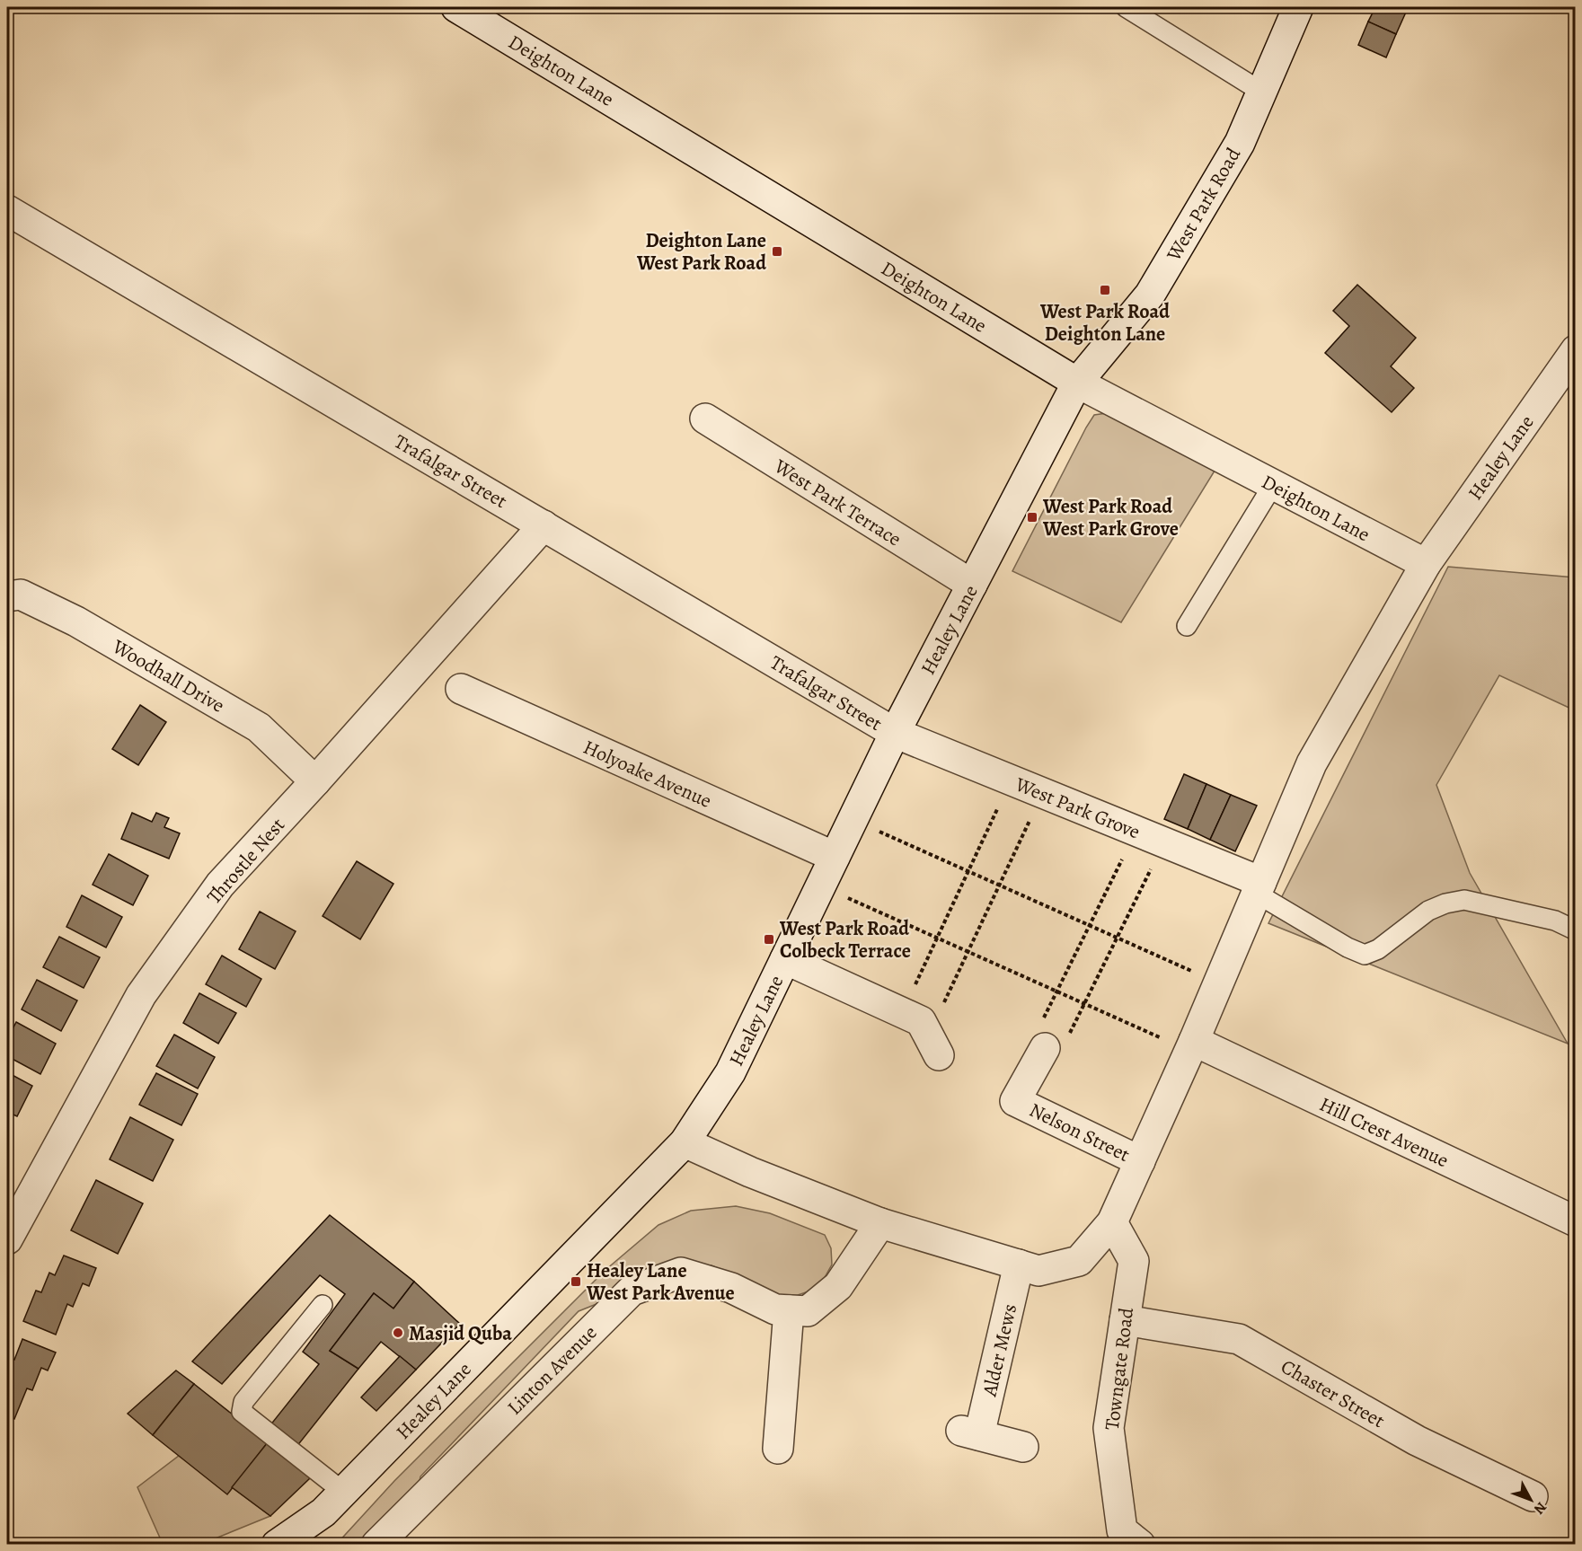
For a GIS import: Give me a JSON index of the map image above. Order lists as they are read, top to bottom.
{
  "streets": {
    "street": [
      "Deighton Lane",
      "West Park Road",
      "Healey Lane",
      "Trafalgar Street",
      "West Park Terrace",
      "Woodhall Drive",
      "Holyoake Avenue",
      "West Park Grove",
      "Throstle Nest",
      "Nelson Street",
      "Hill Crest Avenue",
      "Alder Mews",
      "Towngate Road",
      "Linton Avenue",
      "Chaster Street"
    ]
  },
  "crossings": [
    ["Deighton Lane", "West Park Road"],
    ["Deighton Lane", "Healey Lane"],
    ["West Park Road", "Healey Lane"],
    ["Healey Lane", "Trafalgar Street"],
    ["Healey Lane", "West Park Terrace"],
    ["Healey Lane", "Holyoake Avenue"],
    ["Healey Lane", "West Park Grove"],
    ["Healey Lane", "Nelson Street"],
    ["Healey Lane", "Hill Crest Avenue"],
    ["Healey Lane", "Alder Mews"],
    ["Healey Lane", "Towngate Road"],
    ["Healey Lane", "Linton Avenue"],
    ["Trafalgar Street", "West Park Grove"],
    ["Trafalgar Street", "Throstle Nest"],
    ["Woodhall Drive", "Throstle Nest"],
    ["Towngate Road", "Chaster Street"]
  ],
  "places": {
    "transit": [
      "Deighton Lane West Park Road",
      "West Park Road Deighton Lane",
      "West Park Road West Park Grove",
      "West Park Road Colbeck Terrace",
      "Healey Lane West Park Avenue"
    ],
    "other": ["Masjid Quba"]
  },
  "north": "bottom right"
}
